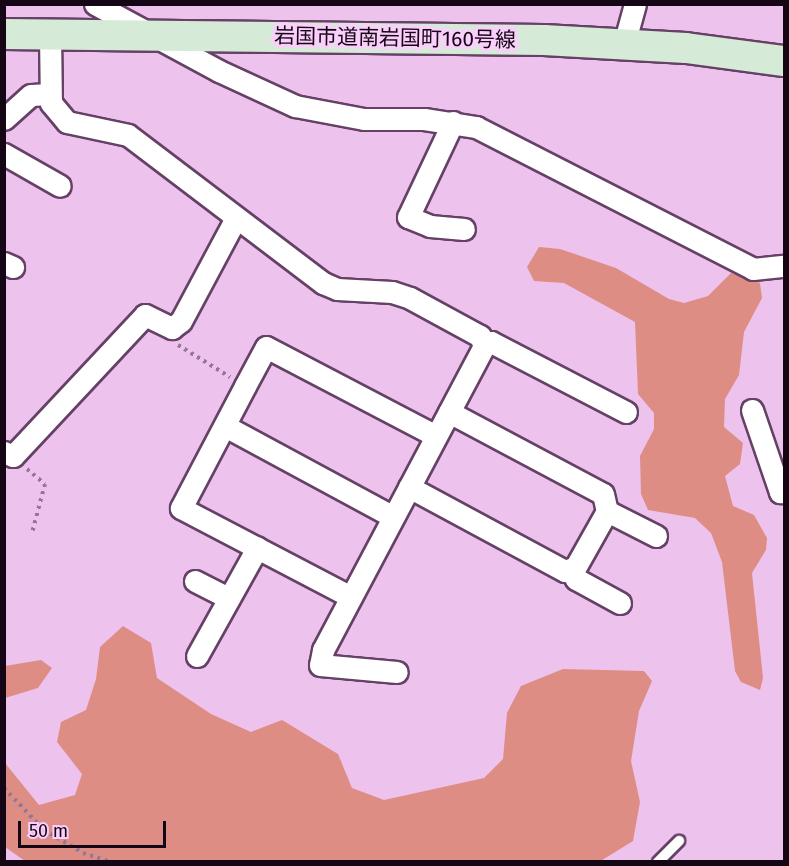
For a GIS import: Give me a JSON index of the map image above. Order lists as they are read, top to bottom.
{
  "streets": {
    "street": ["岩国市道南岩国町160号線"]
  },
  "scale_bar": "50 m"
}
